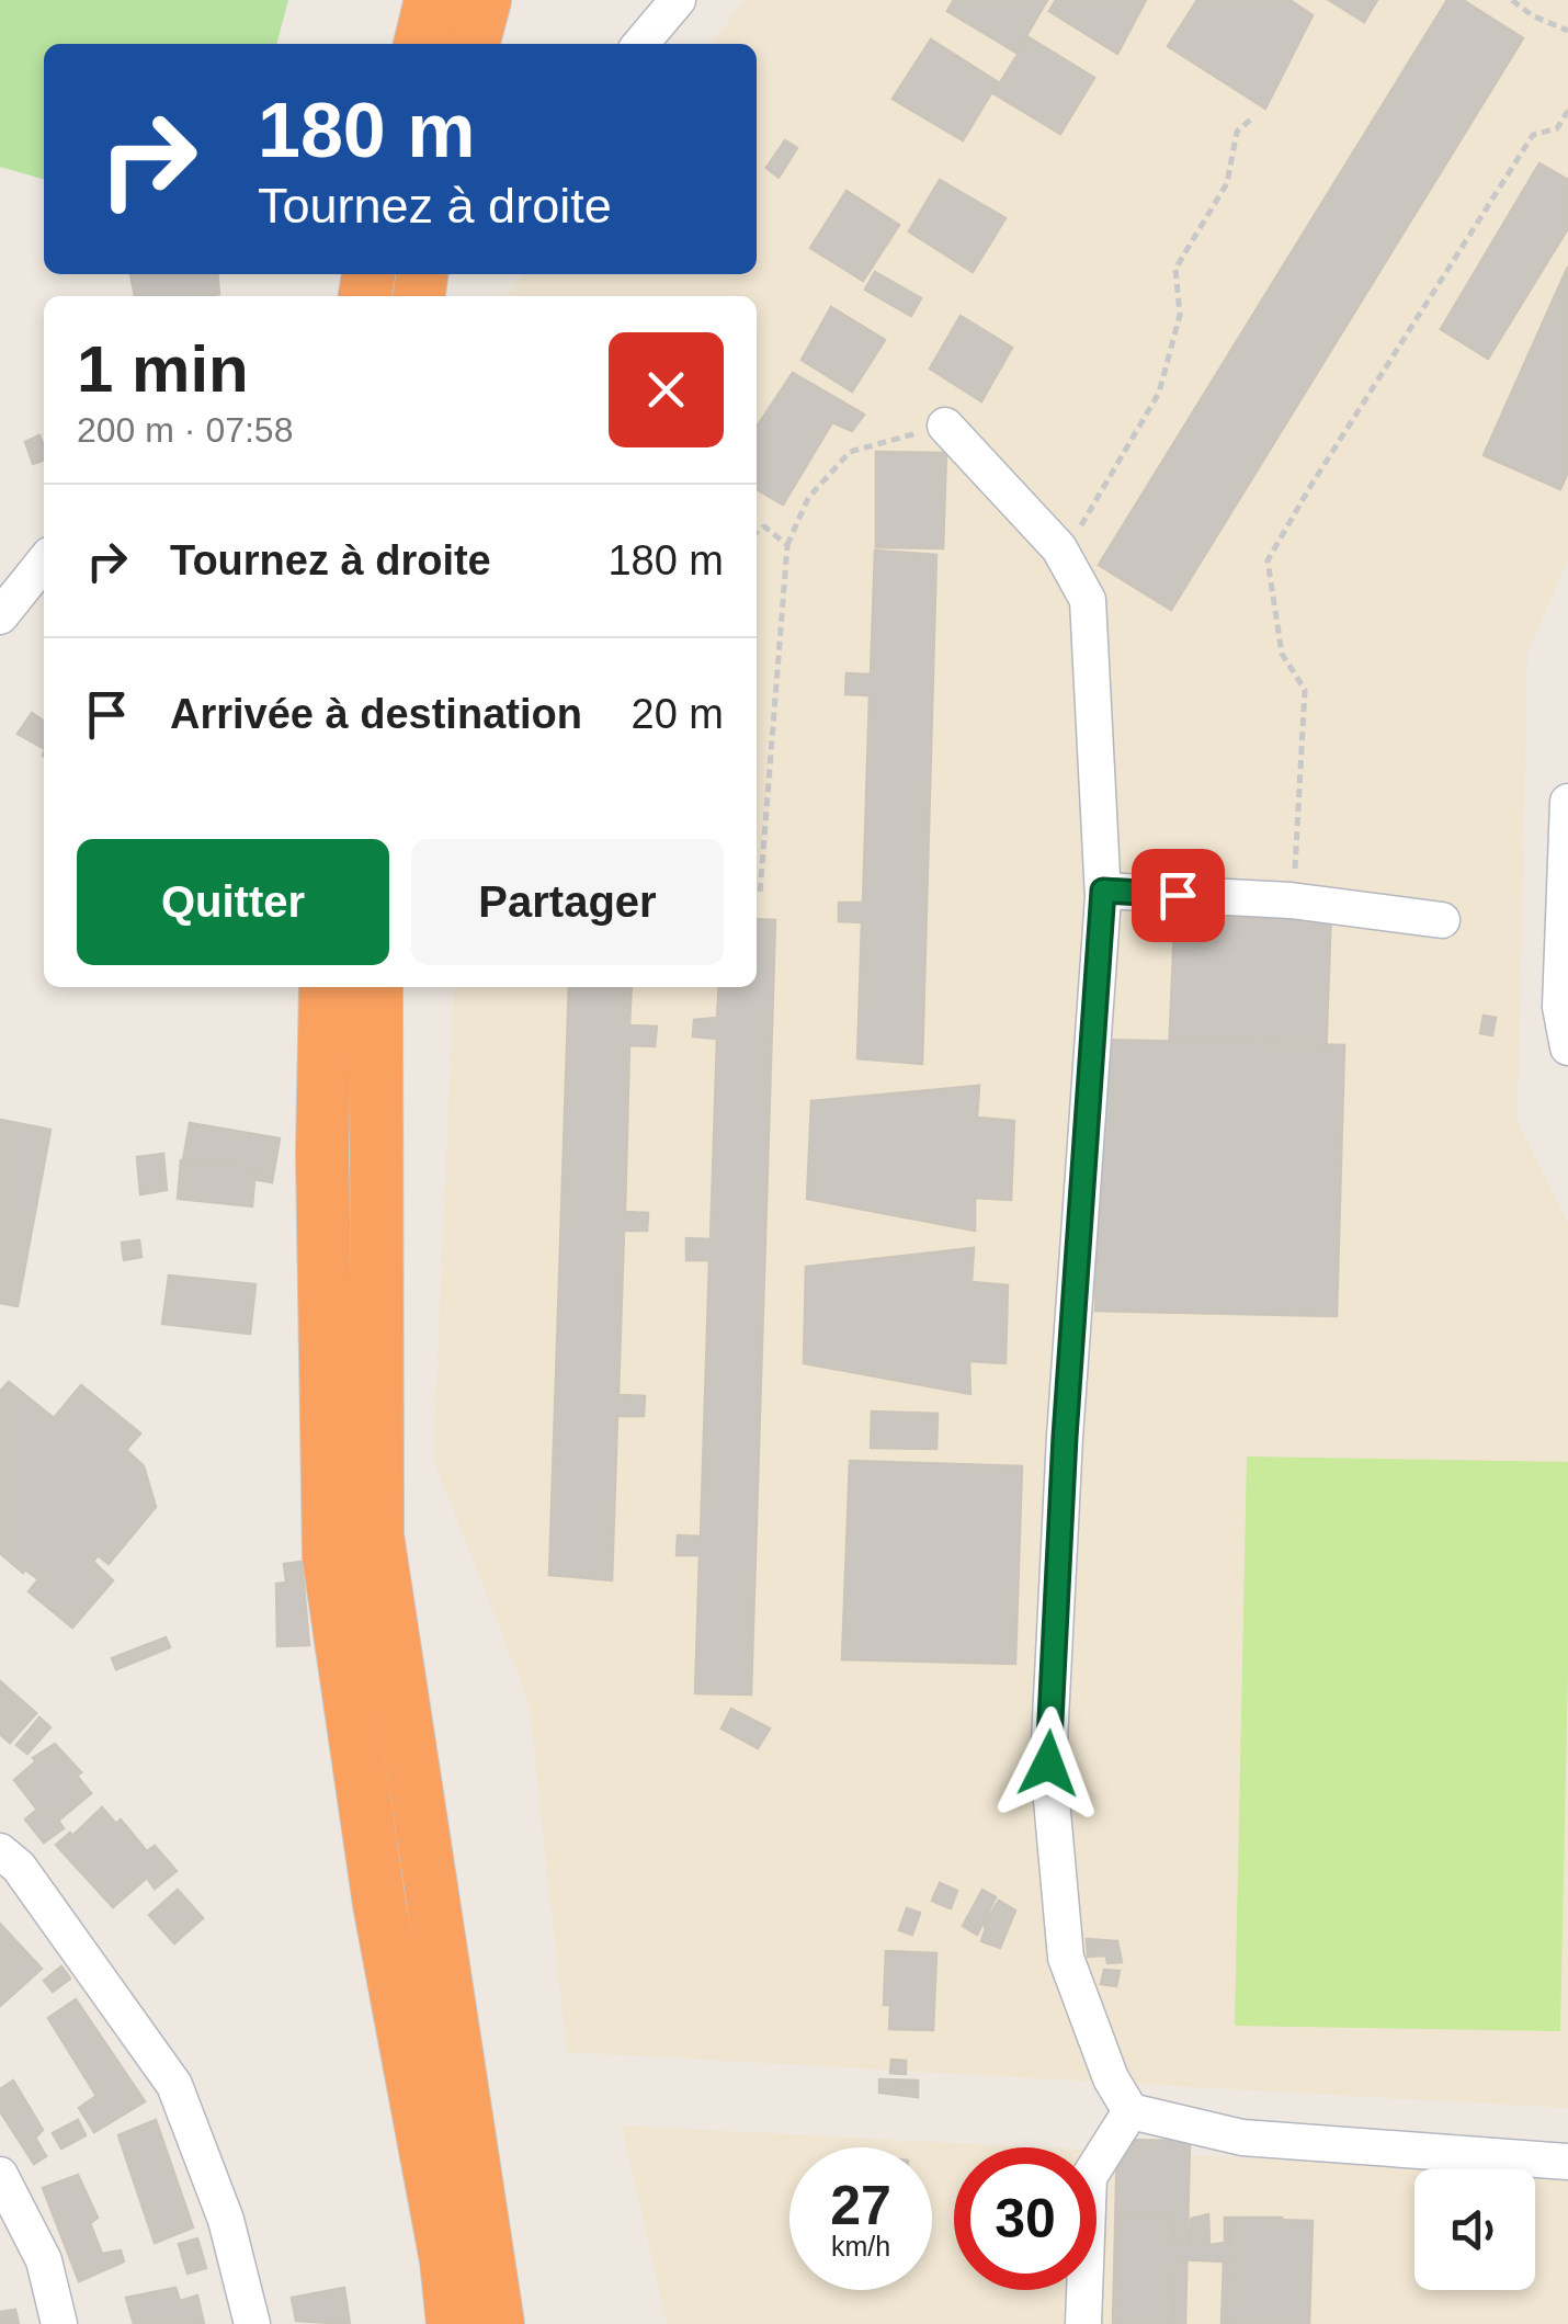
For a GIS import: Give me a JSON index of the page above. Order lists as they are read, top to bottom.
{
  "page": {
    "turn": ["180 m", "Tournez à droite"],
    "heading": ["1 min", "200 m · 07:58"],
    "list": [
      {
        "name": "Tournez à droite",
        "value": "180 m"
      },
      {
        "name": "Arrivée à destination",
        "value": "20 m"
      }
    ],
    "buttons": ["Quitter", "Partager"],
    "speed": "27 km/h",
    "limit": "30"
  }
}
